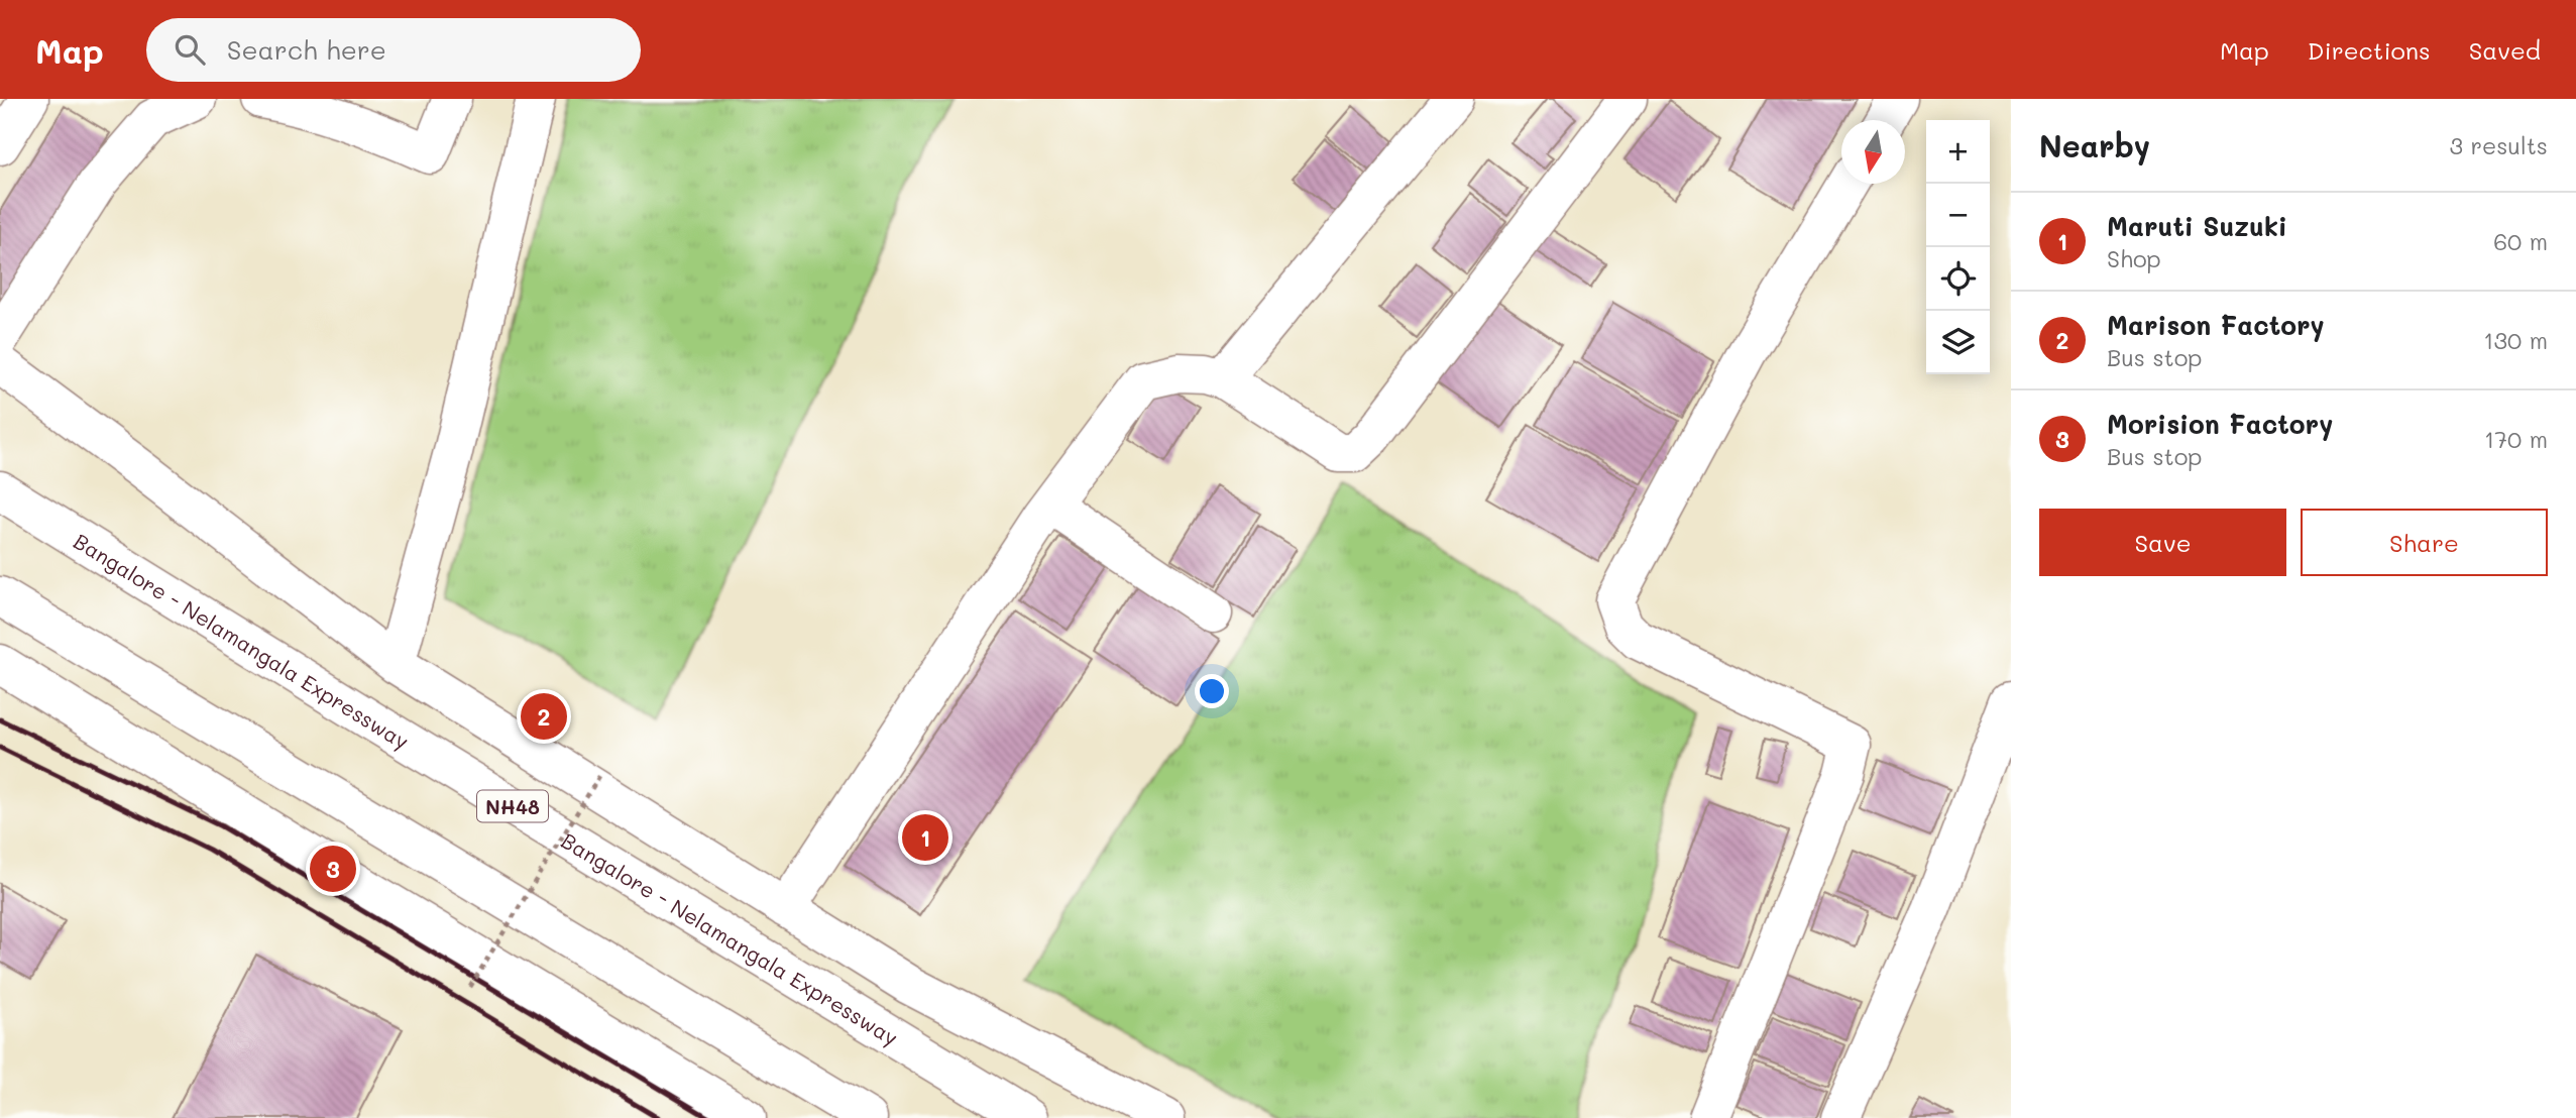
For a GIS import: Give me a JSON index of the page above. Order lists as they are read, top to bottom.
{
  "streets": {
    "main road": ["Bangalore - Nelamangala Expressway", "NH48"]
  },
  "north": "bottom",
  "page": {
    "header": "Map",
    "search": "Search here",
    "nav": ["Map", "Directions", "Saved"],
    "heading": ["Nearby", "3 results"],
    "map_buttons": ["+", "−"],
    "list": [
      {
        "mark": "1",
        "name": "Maruti Suzuki",
        "note": "Shop",
        "value": "60 m"
      },
      {
        "mark": "2",
        "name": "Marison Factory",
        "note": "Bus stop",
        "value": "130 m"
      },
      {
        "mark": "3",
        "name": "Morision Factory",
        "note": "Bus stop",
        "value": "170 m"
      }
    ],
    "buttons": ["Save", "Share"],
    "pins": ["2", "1", "3"]
  }
}
